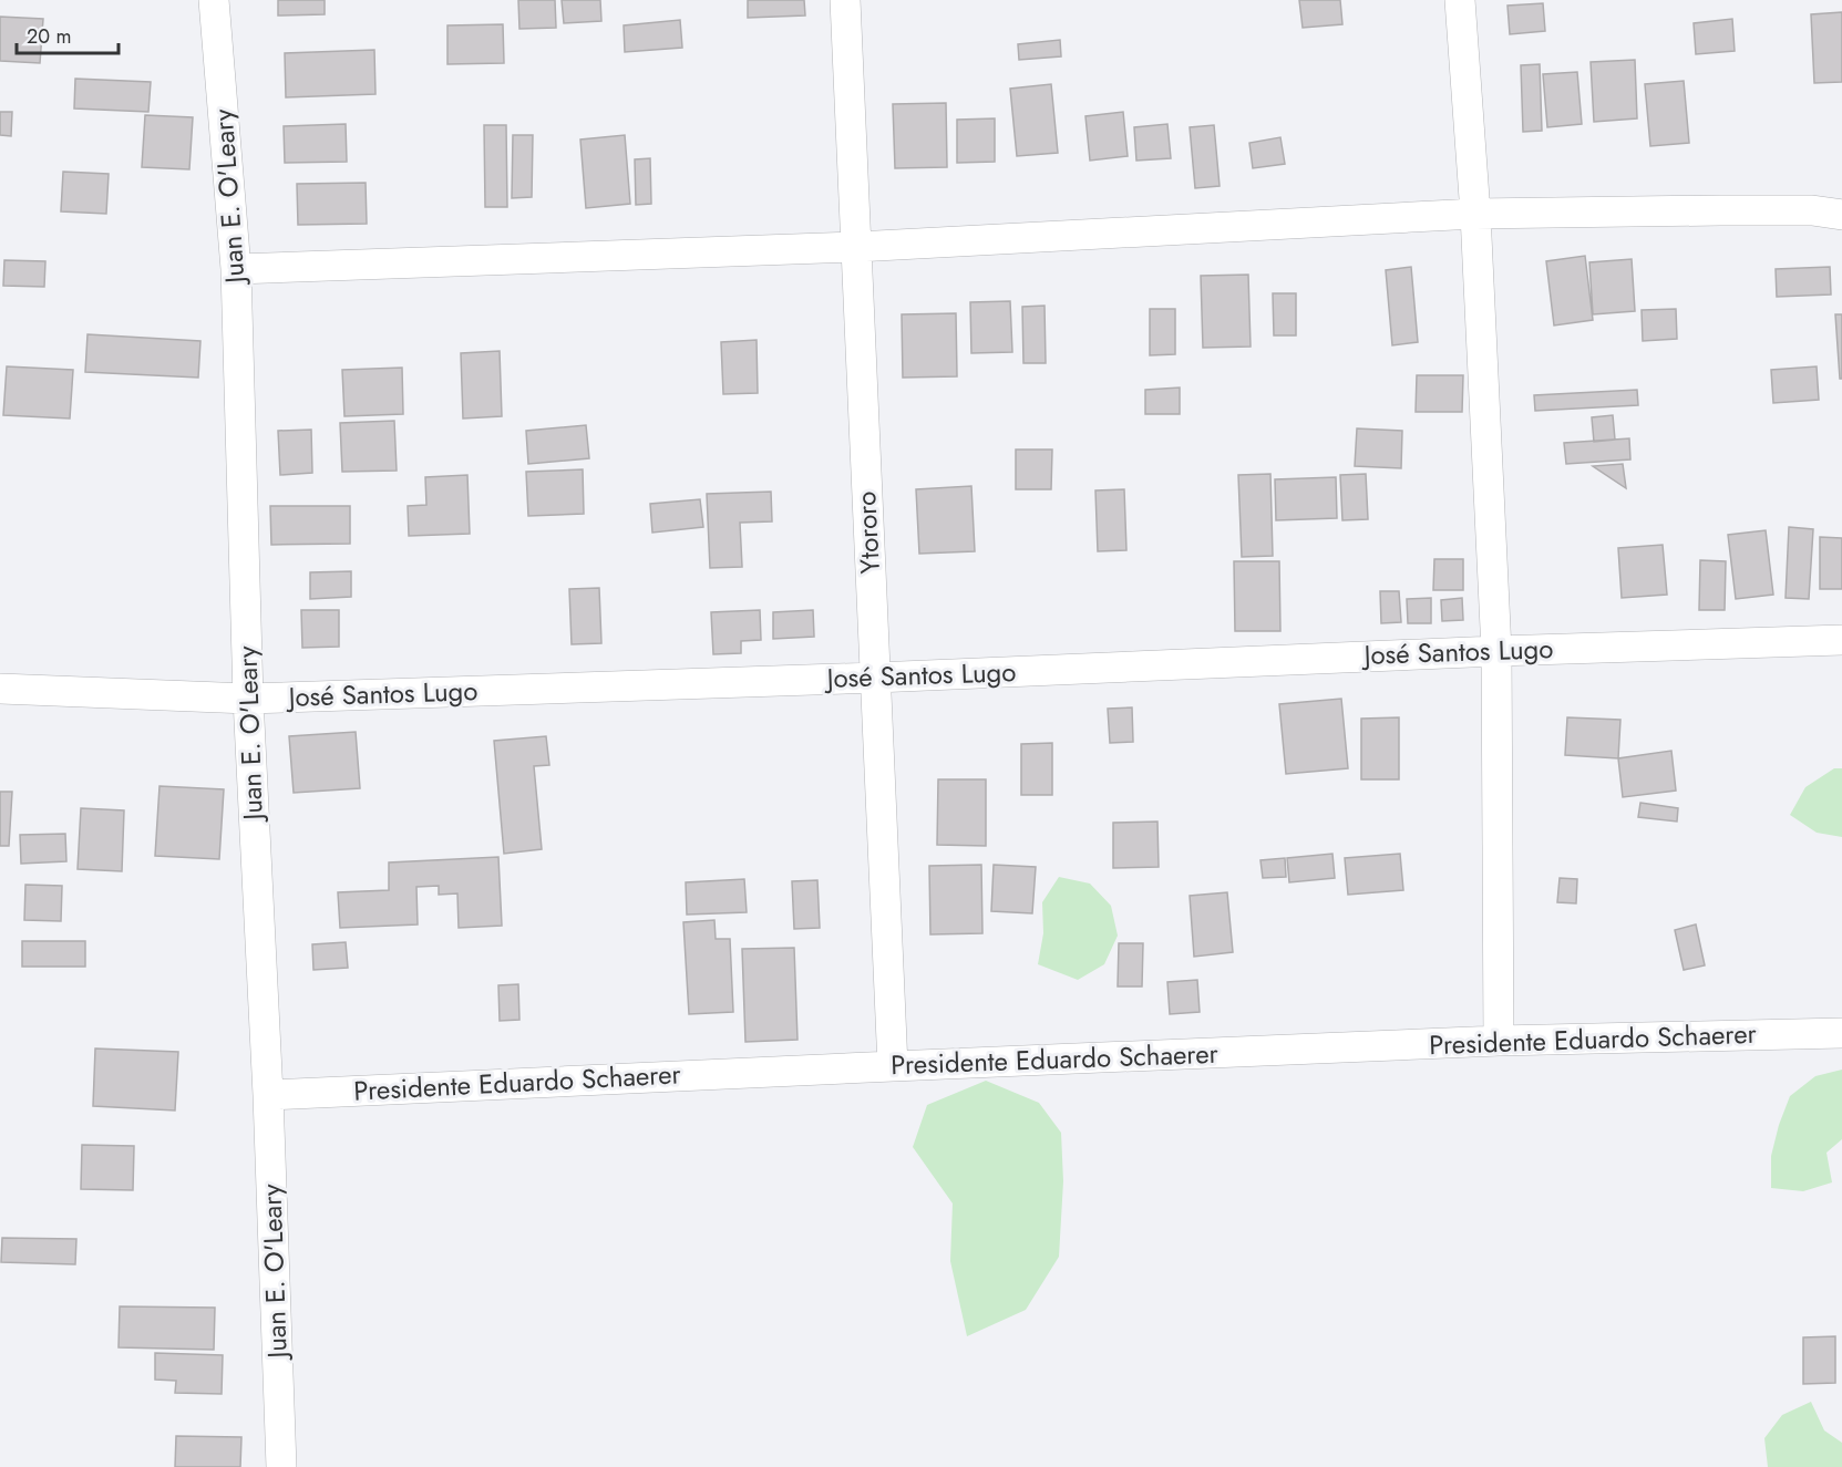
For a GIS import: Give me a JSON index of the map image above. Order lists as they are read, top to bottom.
{
  "streets": {
    "street": [
      "Juan E. O'Leary",
      "Ytororo",
      "José Santos Lugo",
      "Presidente Eduardo Schaerer"
    ]
  },
  "crossings": [
    ["Juan E. O'Leary", "José Santos Lugo"],
    ["Juan E. O'Leary", "Presidente Eduardo Schaerer"],
    ["Ytororo", "José Santos Lugo"],
    ["Ytororo", "Presidente Eduardo Schaerer"]
  ],
  "scale_bar": "20 m"
}
